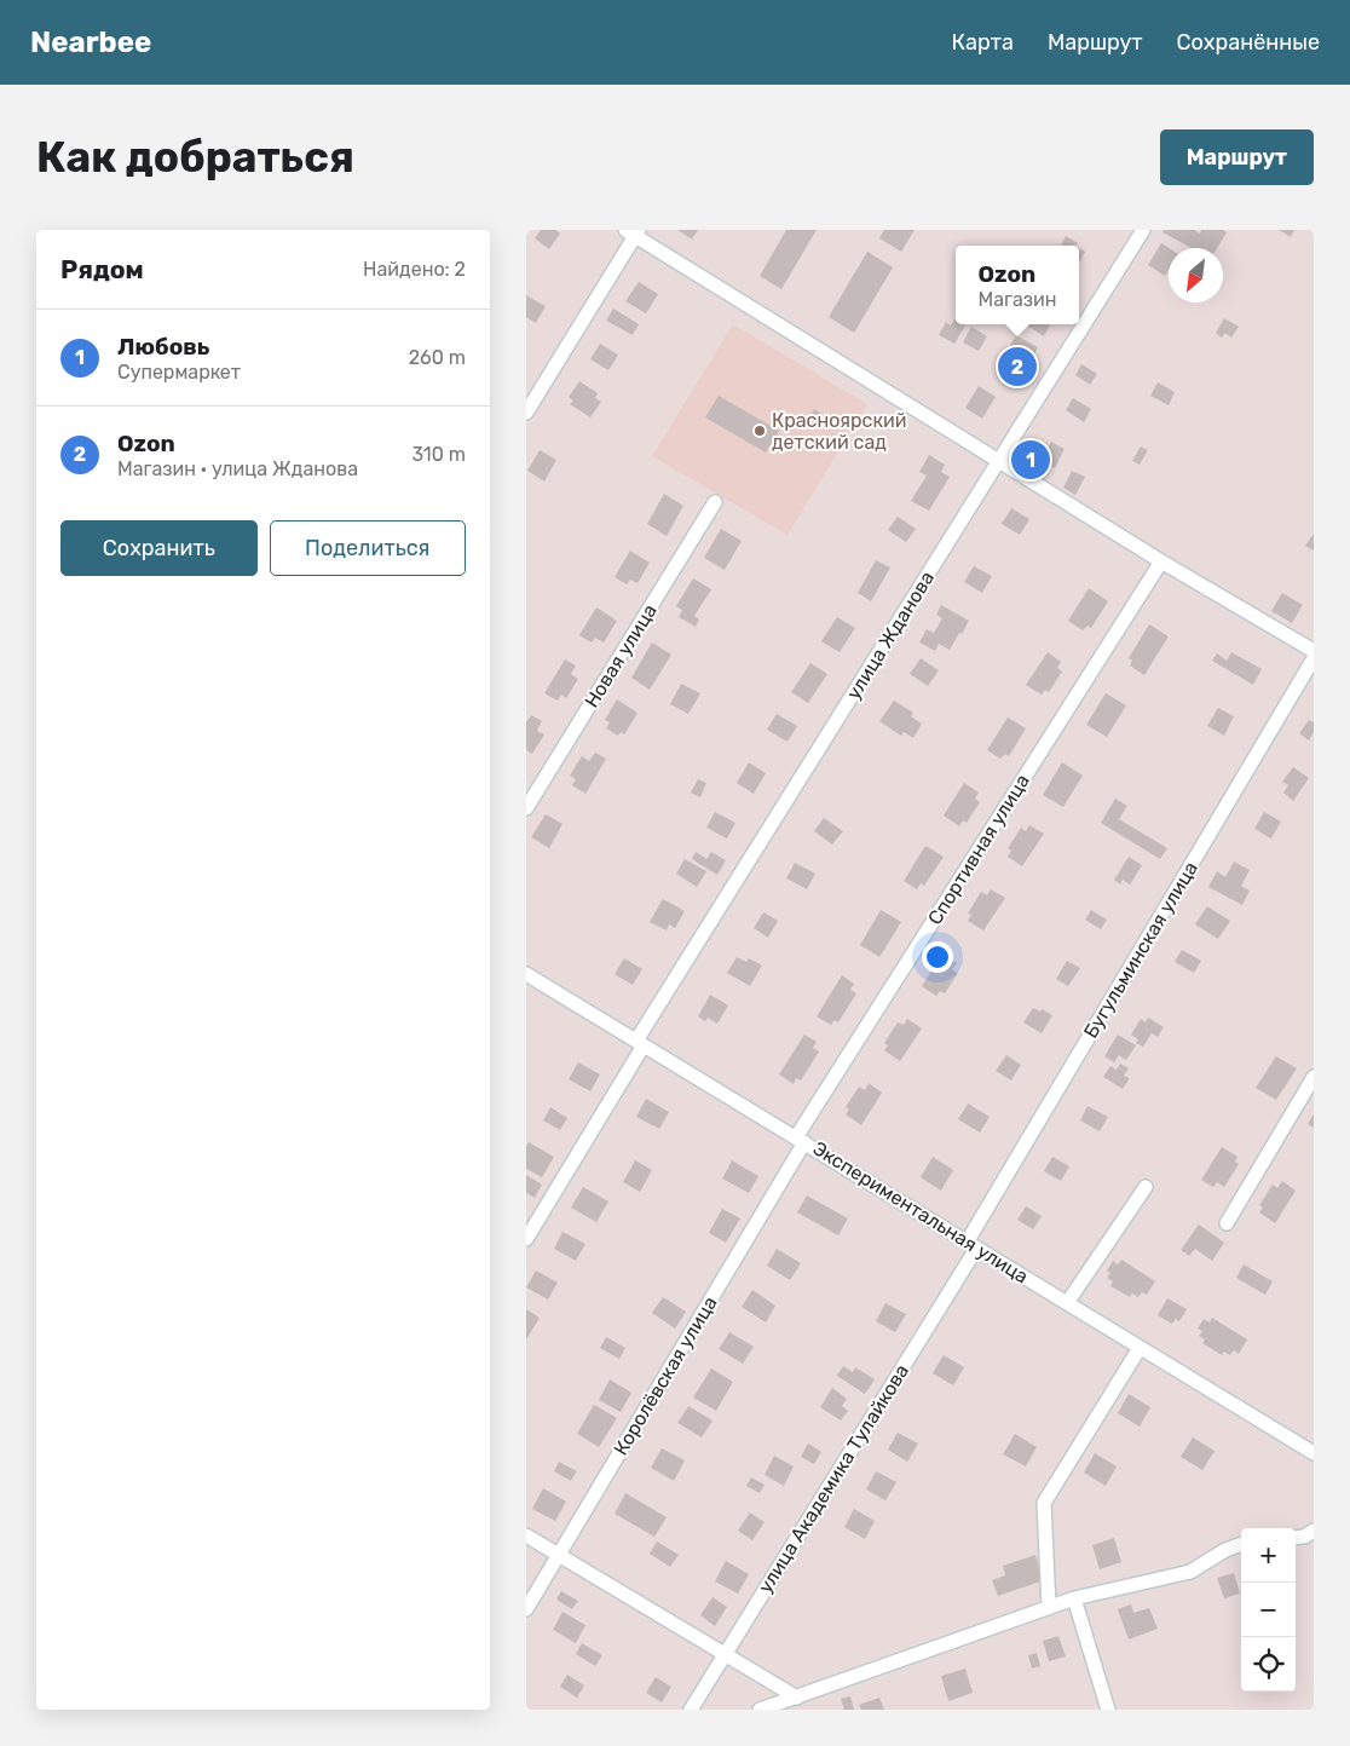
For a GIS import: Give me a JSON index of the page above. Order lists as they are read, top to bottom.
{
  "streets": {
    "street": [
      "улица Жданова",
      "Новая улица",
      "Спортивная улица",
      "Бугульминская улица",
      "Экспериментальная улица",
      "Королёвская улица",
      "улица Академика Тулайкова"
    ]
  },
  "crossings": [
    ["улица Жданова", "Экспериментальная улица"],
    ["Спортивная улица", "Экспериментальная улица"],
    ["Спортивная улица", "Королёвская улица"],
    ["Бугульминская улица", "Экспериментальная улица"],
    ["Бугульминская улица", "улица Академика Тулайкова"],
    ["Экспериментальная улица", "Королёвская улица"],
    ["Экспериментальная улица", "улица Академика Тулайкова"]
  ],
  "places": ["Красноярский детский сад"],
  "north": "bottom left",
  "page": {
    "header": "Nearbee",
    "nav": ["Карта", "Маршрут", "Сохранённые"],
    "buttons": [
      "Маршрут",
      ["Сохранить", "Поделиться"]
    ],
    "title": "Как добраться",
    "heading": ["Рядом", "Найдено: 2"],
    "popup": ["Ozon", "Магазин"],
    "list": [
      {
        "mark": "1",
        "name": "Любовь",
        "note": "Супермаркет",
        "value": "260 m"
      },
      {
        "mark": "2",
        "name": "Ozon",
        "note": "Магазин · улица Жданова",
        "value": "310 m"
      }
    ],
    "pins": ["2", "1"],
    "map_buttons": ["+", "−"]
  }
}
